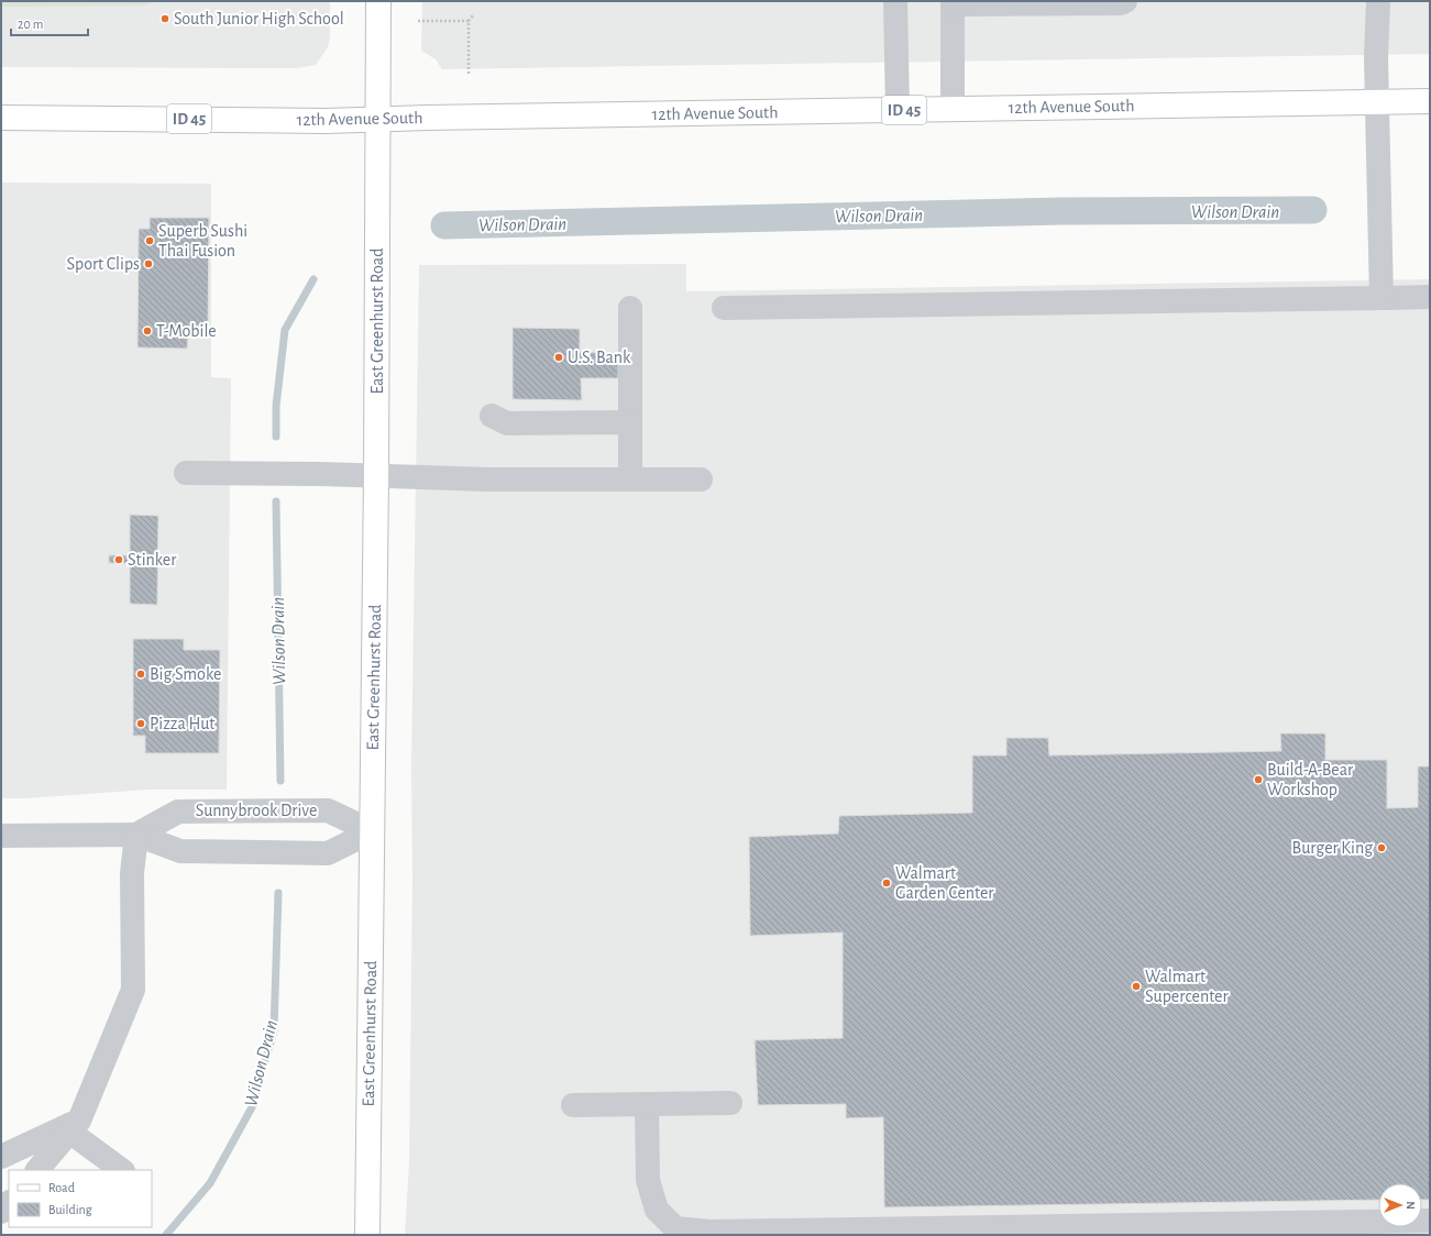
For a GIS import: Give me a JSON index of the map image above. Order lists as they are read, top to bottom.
{
  "streets": {
    "main road": ["12th Avenue South", "ID 45", "East Greenhurst Road"],
    "street": ["Sunnybrook Drive"]
  },
  "crossings": [
    ["12th Avenue South", "East Greenhurst Road"],
    ["East Greenhurst Road", "Sunnybrook Drive"]
  ],
  "water": ["Wilson Drain"],
  "places": [
    "South Junior High School",
    "Superb Sushi Thai Fusion",
    "Sport Clips",
    "T-Mobile",
    "U.S. Bank",
    "Stinker",
    "Big Smoke",
    "Pizza Hut",
    "Build-A-Bear Workshop",
    "Burger King",
    "Walmart Garden Center",
    "Walmart Supercenter"
  ],
  "legend": ["Road", "Building"],
  "scale_bar": "20 m",
  "north": "right"
}
